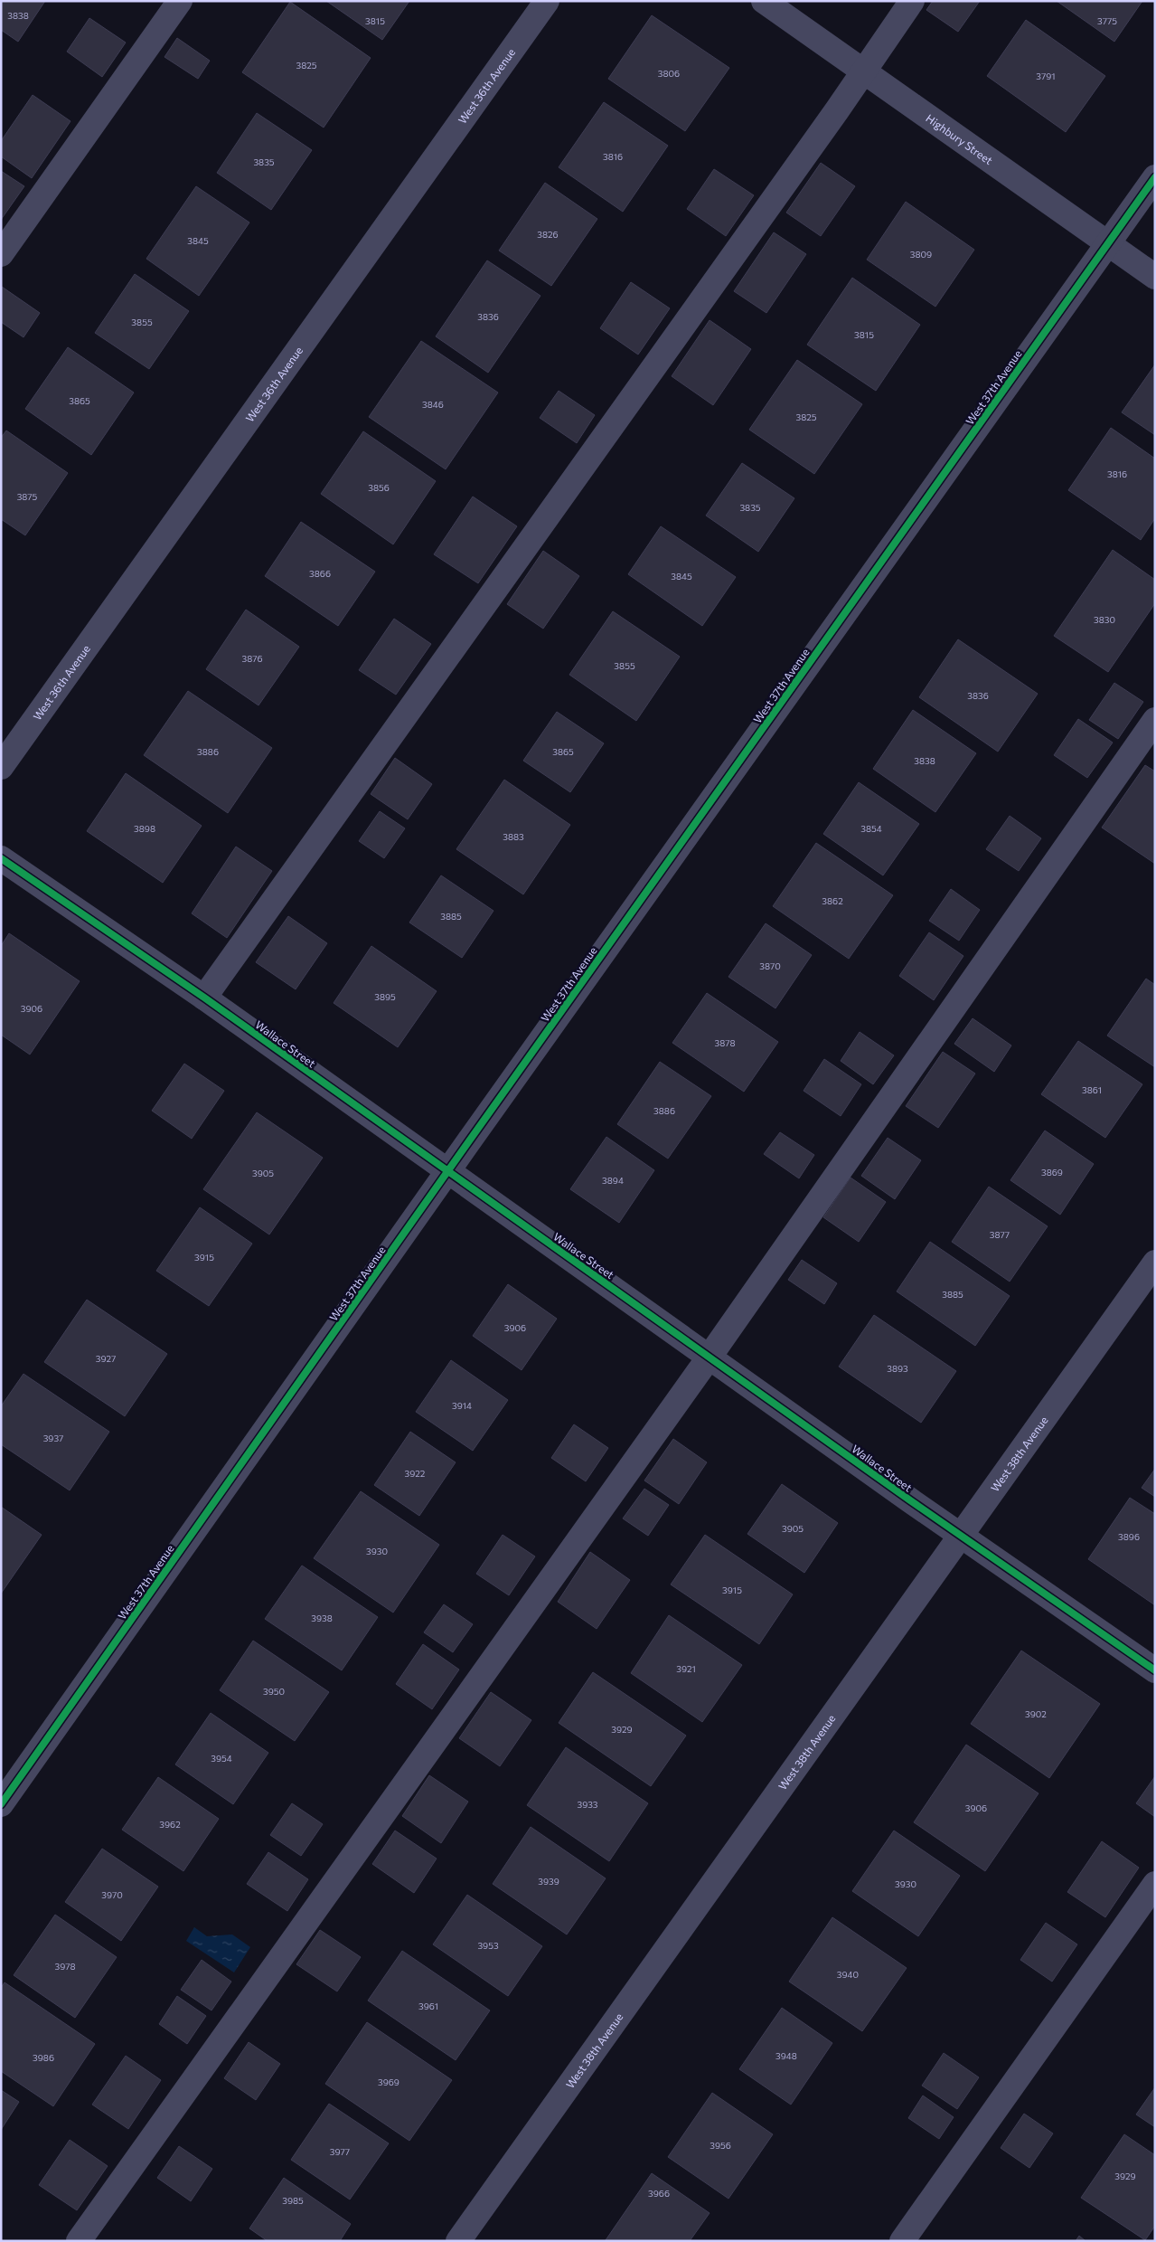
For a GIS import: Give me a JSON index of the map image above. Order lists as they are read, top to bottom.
{
  "streets": {
    "street": [
      "West 36th Avenue",
      "Highbury Street",
      "West 37th Avenue",
      "Wallace Street",
      "West 38th Avenue"
    ]
  },
  "crossings": [
    ["Highbury Street", "West 37th Avenue"],
    ["West 37th Avenue", "Wallace Street"],
    ["Wallace Street", "West 38th Avenue"]
  ],
  "house_numbers": [
    "3838",
    "3815",
    "3775",
    "3825",
    "3806",
    "3791",
    "3816",
    "3835",
    "3826",
    "3845",
    "3809",
    "3836",
    "3855",
    "3815",
    "3865",
    "3846",
    "3825",
    "3816",
    "3856",
    "3875",
    "3835",
    "3866",
    "3845",
    "3830",
    "3876",
    "3855",
    "3836",
    "3886",
    "3865",
    "3838",
    "3898",
    "3854",
    "3883",
    "3862",
    "3885",
    "3870",
    "3895",
    "3906",
    "3878",
    "3861",
    "3886",
    "3869",
    "3905",
    "3894",
    "3877",
    "3915",
    "3885",
    "3906",
    "3927",
    "3893",
    "3914",
    "3937",
    "3922",
    "3905",
    "3896",
    "3930",
    "3915",
    "3938",
    "3921",
    "3950",
    "3902",
    "3929",
    "3954",
    "3933",
    "3906",
    "3962",
    "3939",
    "3930",
    "3970",
    "3953",
    "3978",
    "3940",
    "3961",
    "3948",
    "3986",
    "3969",
    "3956",
    "3977",
    "3929",
    "3966",
    "3985"
  ]
}
